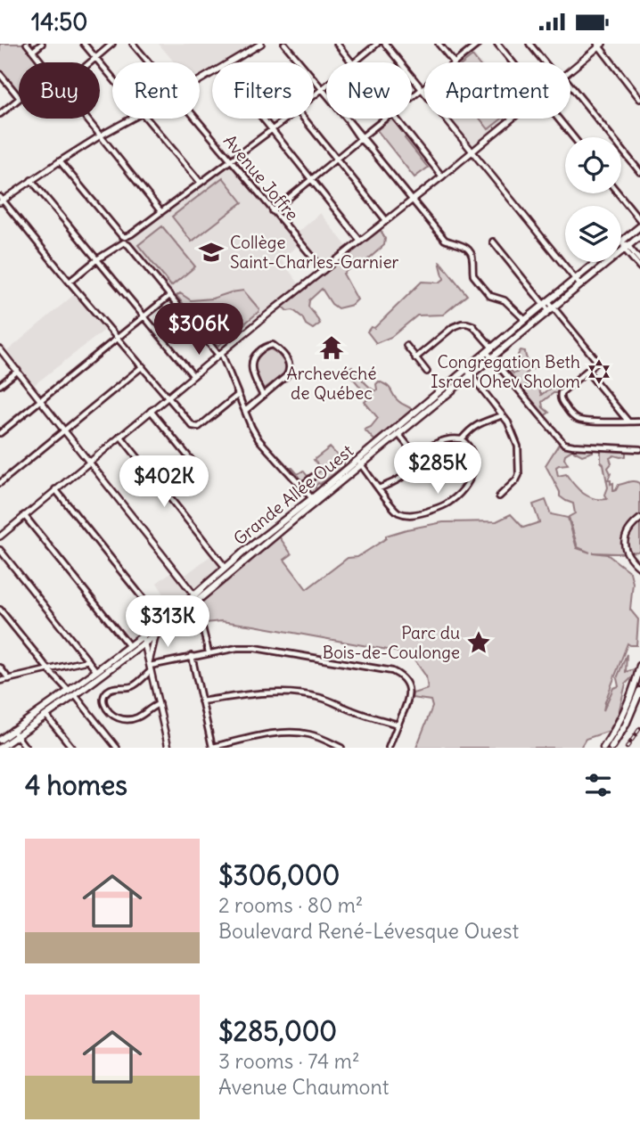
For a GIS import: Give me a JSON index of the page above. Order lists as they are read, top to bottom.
{
  "streets": {
    "main road": ["Grande Allée Ouest"],
    "street": ["Avenue Joffre"]
  },
  "places": {
    "school or university": ["Collège Saint-Charles-Garnier"],
    "temple": ["Archevéché de Québec"],
    "synagogue": ["Congregation Beth Israel Ohev Sholom"],
    "place": ["Parc du Bois-de-Coulonge"]
  },
  "page": {
    "status": "14:50",
    "chip": [
      "Buy",
      "Rent",
      "Filters",
      "New",
      "Apartment"
    ],
    "price": [
      "$306K",
      "$285K",
      "$402K",
      "$313K"
    ],
    "heading": "4 homes",
    "list": [
      {
        "name": "$306,000",
        "note": "2 rooms · 80 m² · Boulevard René-Lévesque Ouest"
      },
      {
        "name": "$285,000",
        "note": "3 rooms · 74 m² · Avenue Chaumont"
      }
    ]
  }
}
